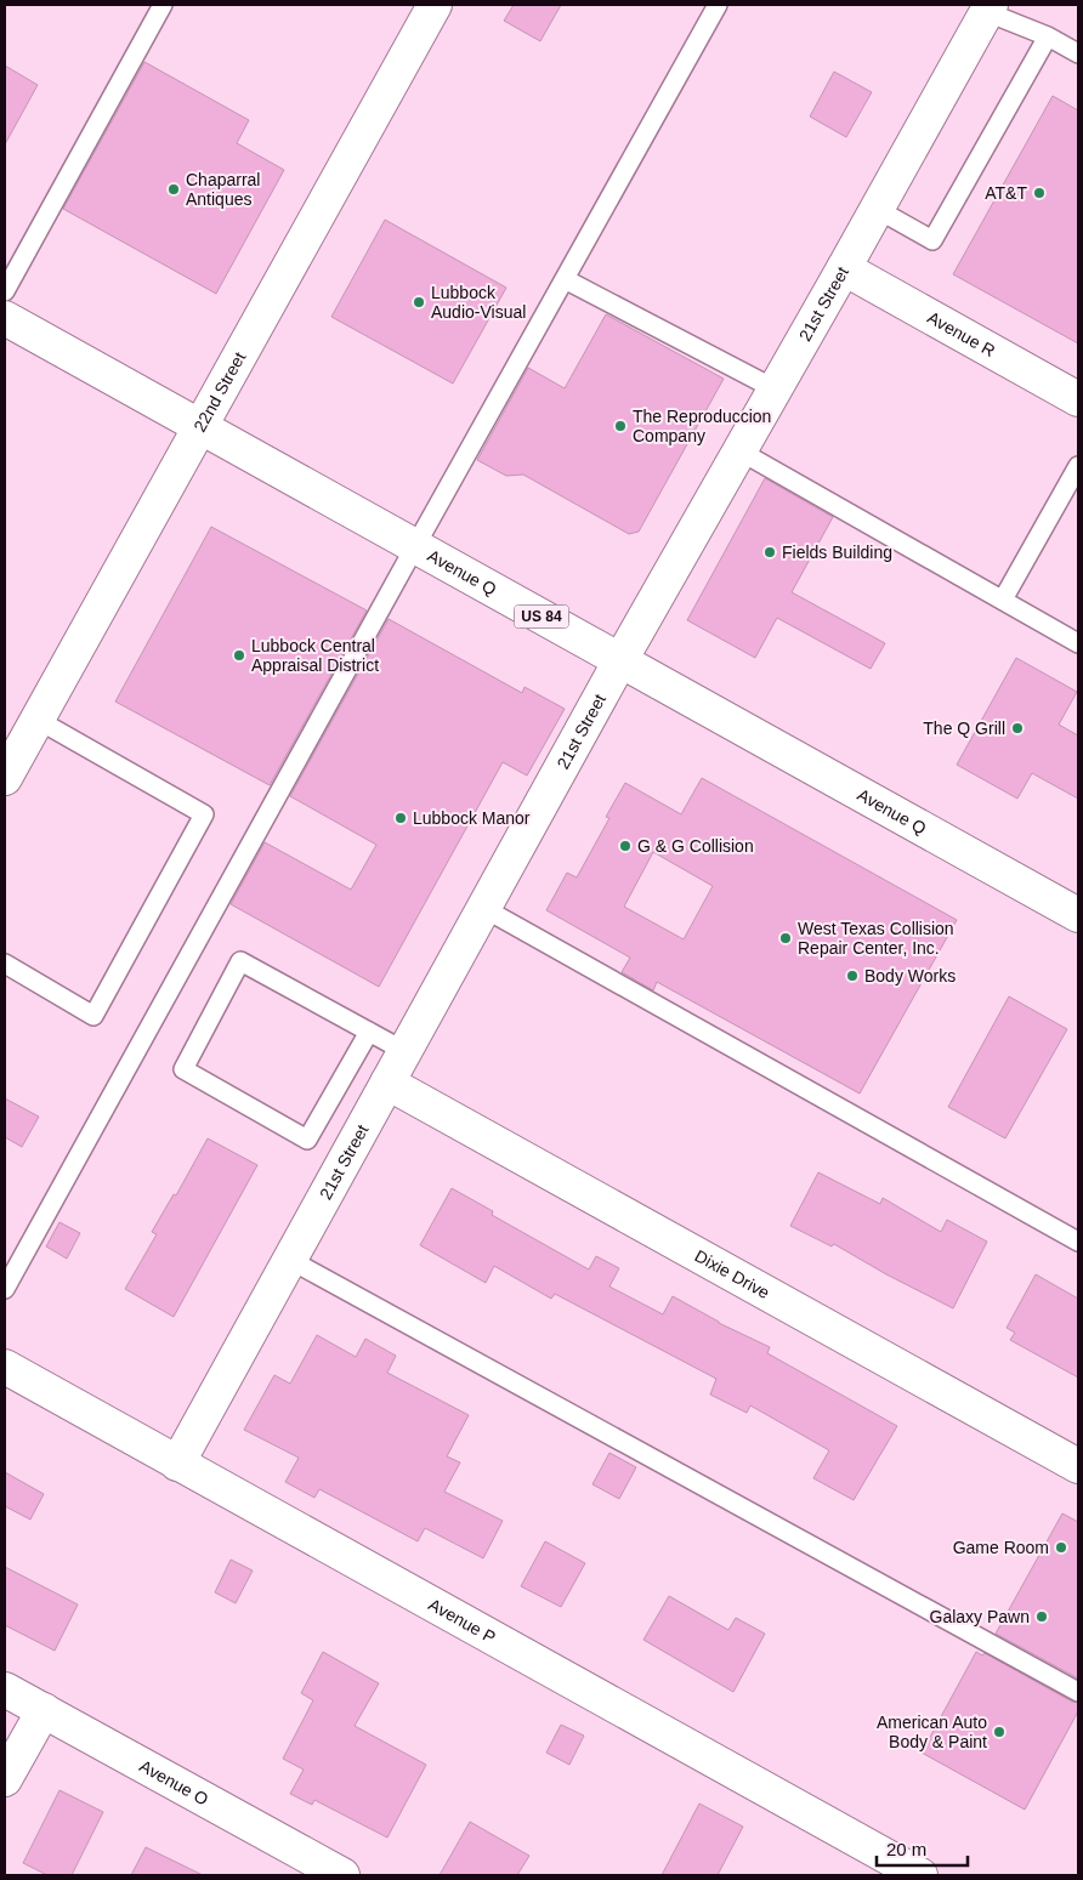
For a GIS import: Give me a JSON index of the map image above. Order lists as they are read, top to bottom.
{
  "streets": {
    "main road": [
      "21st Street",
      "Avenue R",
      "22nd Street",
      "Avenue Q",
      "US 84",
      "Dixie Drive",
      "Avenue P",
      "Avenue O"
    ]
  },
  "crossings": [
    ["21st Street", "Avenue R"],
    ["21st Street", "Avenue Q"],
    ["21st Street", "Dixie Drive"],
    ["21st Street", "Avenue P"],
    ["22nd Street", "Avenue Q"]
  ],
  "places": [
    "Chaparral Antiques",
    "AT&T",
    "Lubbock Audio-Visual",
    "The Reproduccion Company",
    "Fields Building",
    "Lubbock Central Appraisal District",
    "The Q Grill",
    "Lubbock Manor",
    "G & G Collision",
    "West Texas Collision Repair Center, Inc.",
    "Body Works",
    "Game Room",
    "Galaxy Pawn",
    "American Auto Body & Paint"
  ],
  "scale_bar": "20 m"
}
